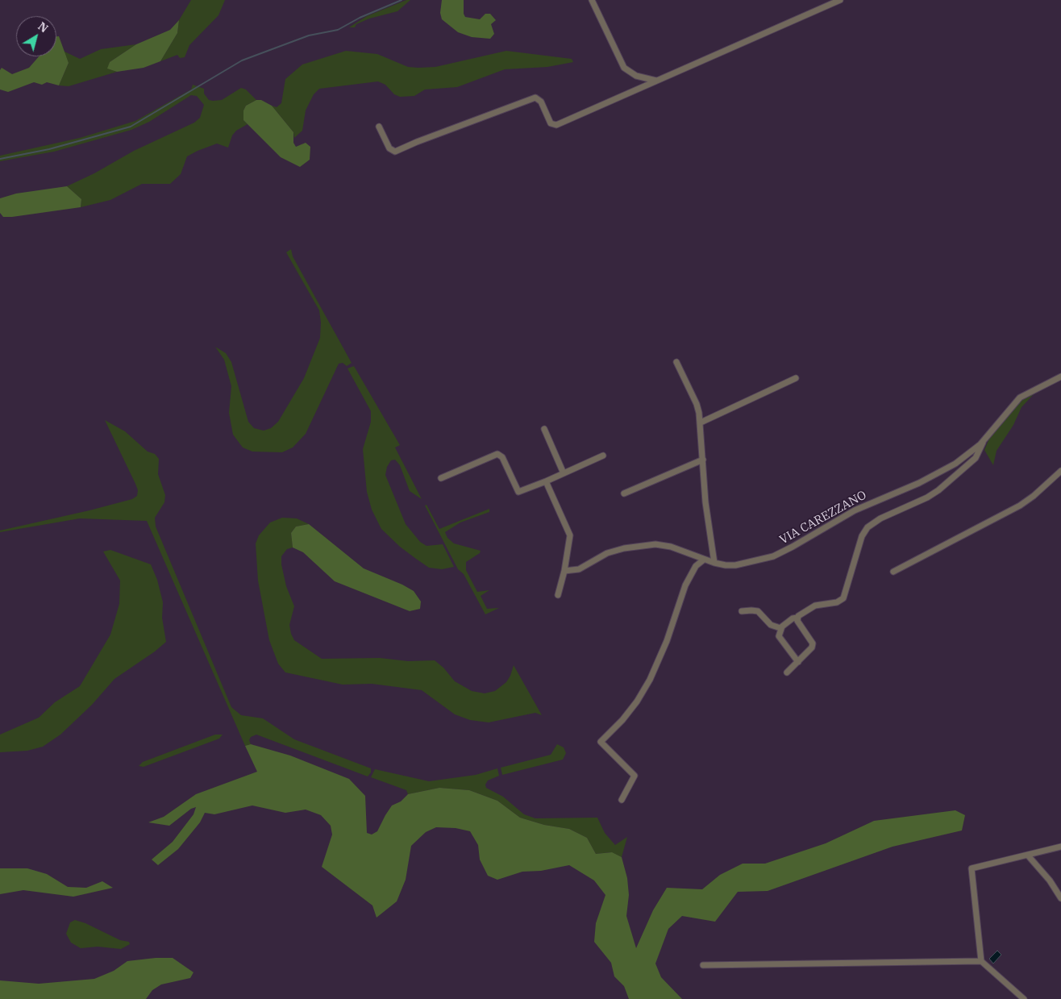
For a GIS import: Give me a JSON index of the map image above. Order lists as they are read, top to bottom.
{
  "streets": {
    "street": ["VIA CAREZZANO"]
  },
  "north": "top right"
}
